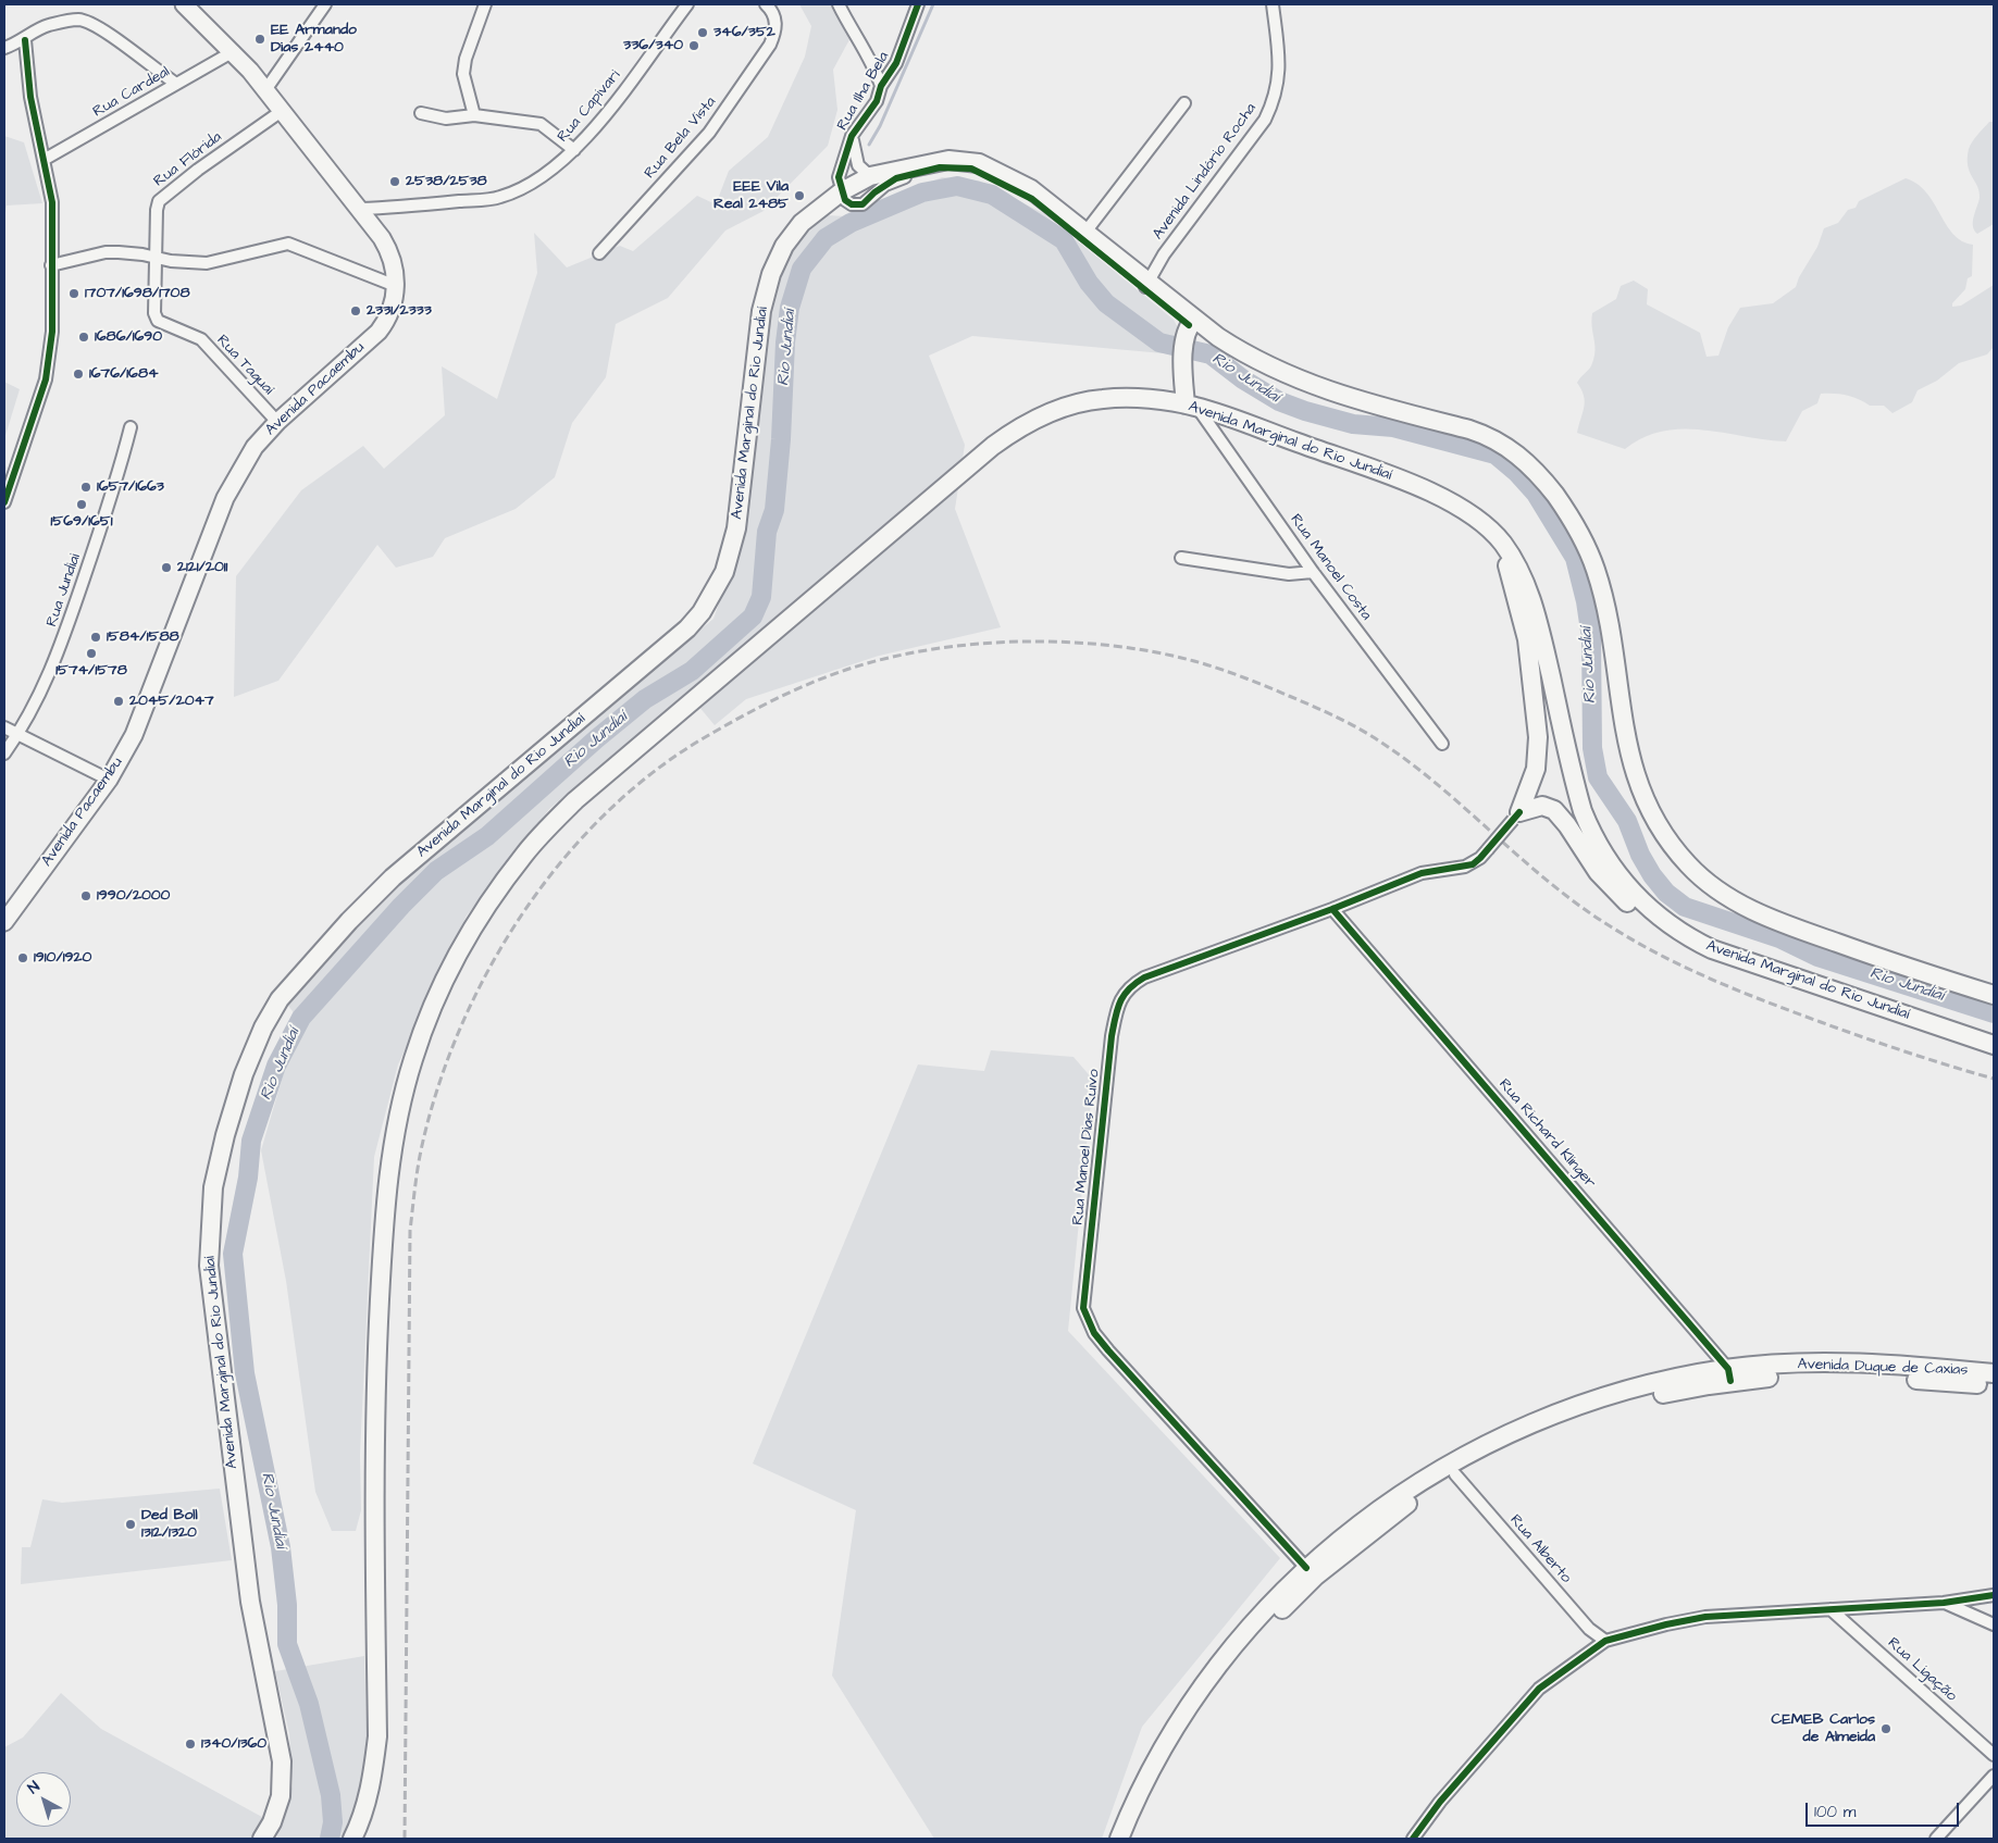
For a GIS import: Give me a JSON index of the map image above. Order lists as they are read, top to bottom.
{
  "streets": {
    "main road": ["Avenida Pacaembu", "Avenida Marginal do Rio Jundiaí", "Avenida Duque de Caxias"],
    "street": [
      "Rua Ilha Bela",
      "Rua Cardeal",
      "Rua Capivari",
      "Rua Bela Vista",
      "Rua Flórida",
      "Avenida Lindório Rocha",
      "Rua Taguaí",
      "Rua Manoel Costa",
      "Rua Jundiai",
      "Rua Richard Klinger",
      "Rua Manoel Dias Ruivo",
      "Rua Alberto",
      "Rua Ligação"
    ]
  },
  "crossings": [
    ["Rua Ilha Bela", "Avenida Marginal do Rio Jundiaí"],
    ["Rua Cardeal", "Avenida Pacaembu"],
    ["Rua Capivari", "Avenida Pacaembu"],
    ["Rua Flórida", "Rua Taguaí"],
    ["Rua Flórida", "Avenida Pacaembu"],
    ["Avenida Lindório Rocha", "Avenida Marginal do Rio Jundiaí"],
    ["Rua Taguaí", "Avenida Pacaembu"],
    ["Avenida Marginal do Rio Jundiaí", "Rua Manoel Costa"],
    ["Rua Richard Klinger", "Rua Manoel Dias Ruivo"],
    ["Rua Richard Klinger", "Avenida Duque de Caxias"],
    ["Rua Manoel Dias Ruivo", "Avenida Duque de Caxias"],
    ["Avenida Duque de Caxias", "Rua Alberto"]
  ],
  "water": ["Rio Jundiaí"],
  "places": [
    "346/352",
    "EE Armando Dias 2440",
    "336/340",
    "2538/2538",
    "EEE Vila Real 2485",
    "1707/1698/1708",
    "2331/2333",
    "1686/1690",
    "1676/1684",
    "1657/1663",
    "1569/1651",
    "2121/2011",
    "1584/1588",
    "1574/1578",
    "2045/2047",
    "1990/2000",
    "1910/1920",
    "Ded Boll 1312/1320",
    "CEMEB Carlos de Almeida",
    "1340/1360"
  ],
  "scale_bar": "100 m",
  "north": "top left"
}
